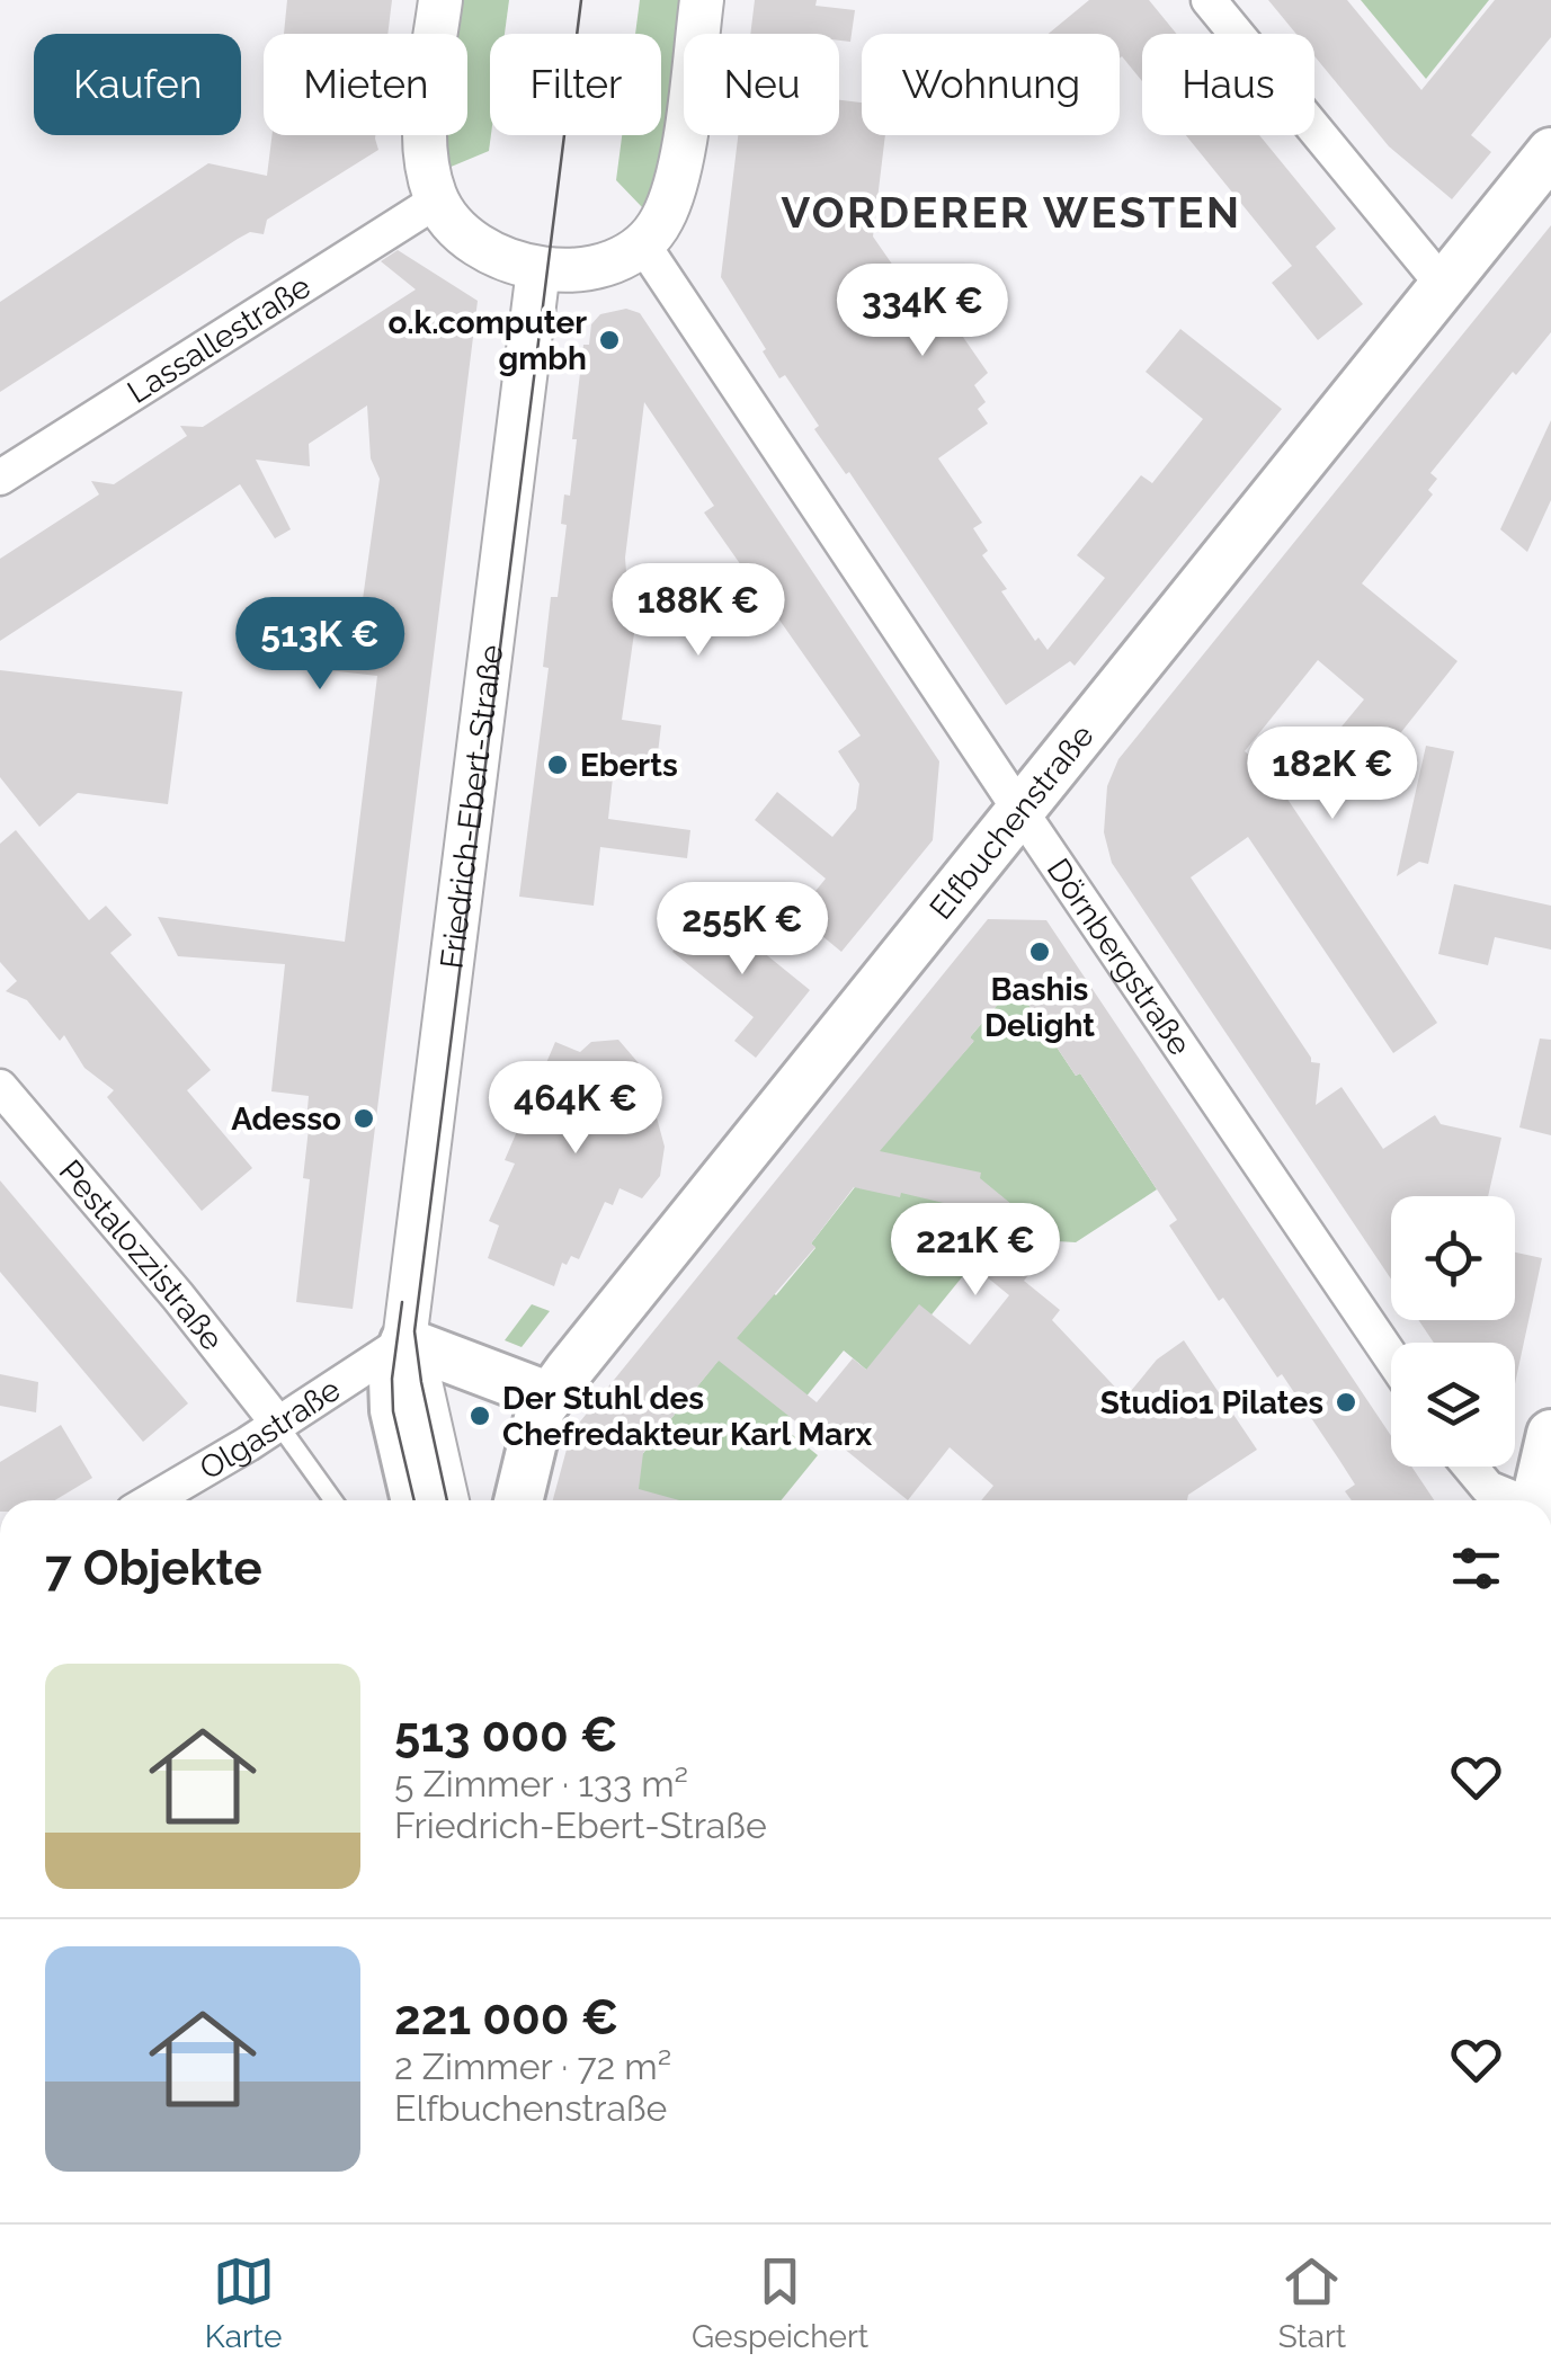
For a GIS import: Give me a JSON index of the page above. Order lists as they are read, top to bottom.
{
  "streets": {
    "main road": ["Friedrich-Ebert-Straße", "Elfbuchenstraße"],
    "street": [
      "Lassallestraße",
      "Dörnbergstraße",
      "Pestalozzistraße",
      "Olgastraße"
    ]
  },
  "crossings": [
    ["Friedrich-Ebert-Straße", "Olgastraße"],
    ["Elfbuchenstraße", "Dörnbergstraße"],
    ["Pestalozzistraße", "Olgastraße"]
  ],
  "districts": ["VORDERER WESTEN"],
  "places": [
    "o.k.computer gmbh",
    "Eberts",
    "Bashis Delight",
    "Adesso",
    "Studio1 Pilates",
    "Der Stuhl des Chefredakteur Karl Marx"
  ],
  "page": {
    "chip": [
      "Kaufen",
      "Mieten",
      "Filter",
      "Neu",
      "Wohnung",
      "Haus"
    ],
    "price": [
      "334K €",
      "188K €",
      "513K €",
      "182K €",
      "255K €",
      "464K €",
      "221K €"
    ],
    "heading": "7 Objekte",
    "list": [
      {
        "name": "513 000 €",
        "note": "5 Zimmer · 133 m² · Friedrich-Ebert-Straße"
      },
      {
        "name": "221 000 €",
        "note": "2 Zimmer · 72 m² · Elfbuchenstraße"
      }
    ],
    "tabs": ["Karte", "Gespeichert", "Start"]
  }
}
